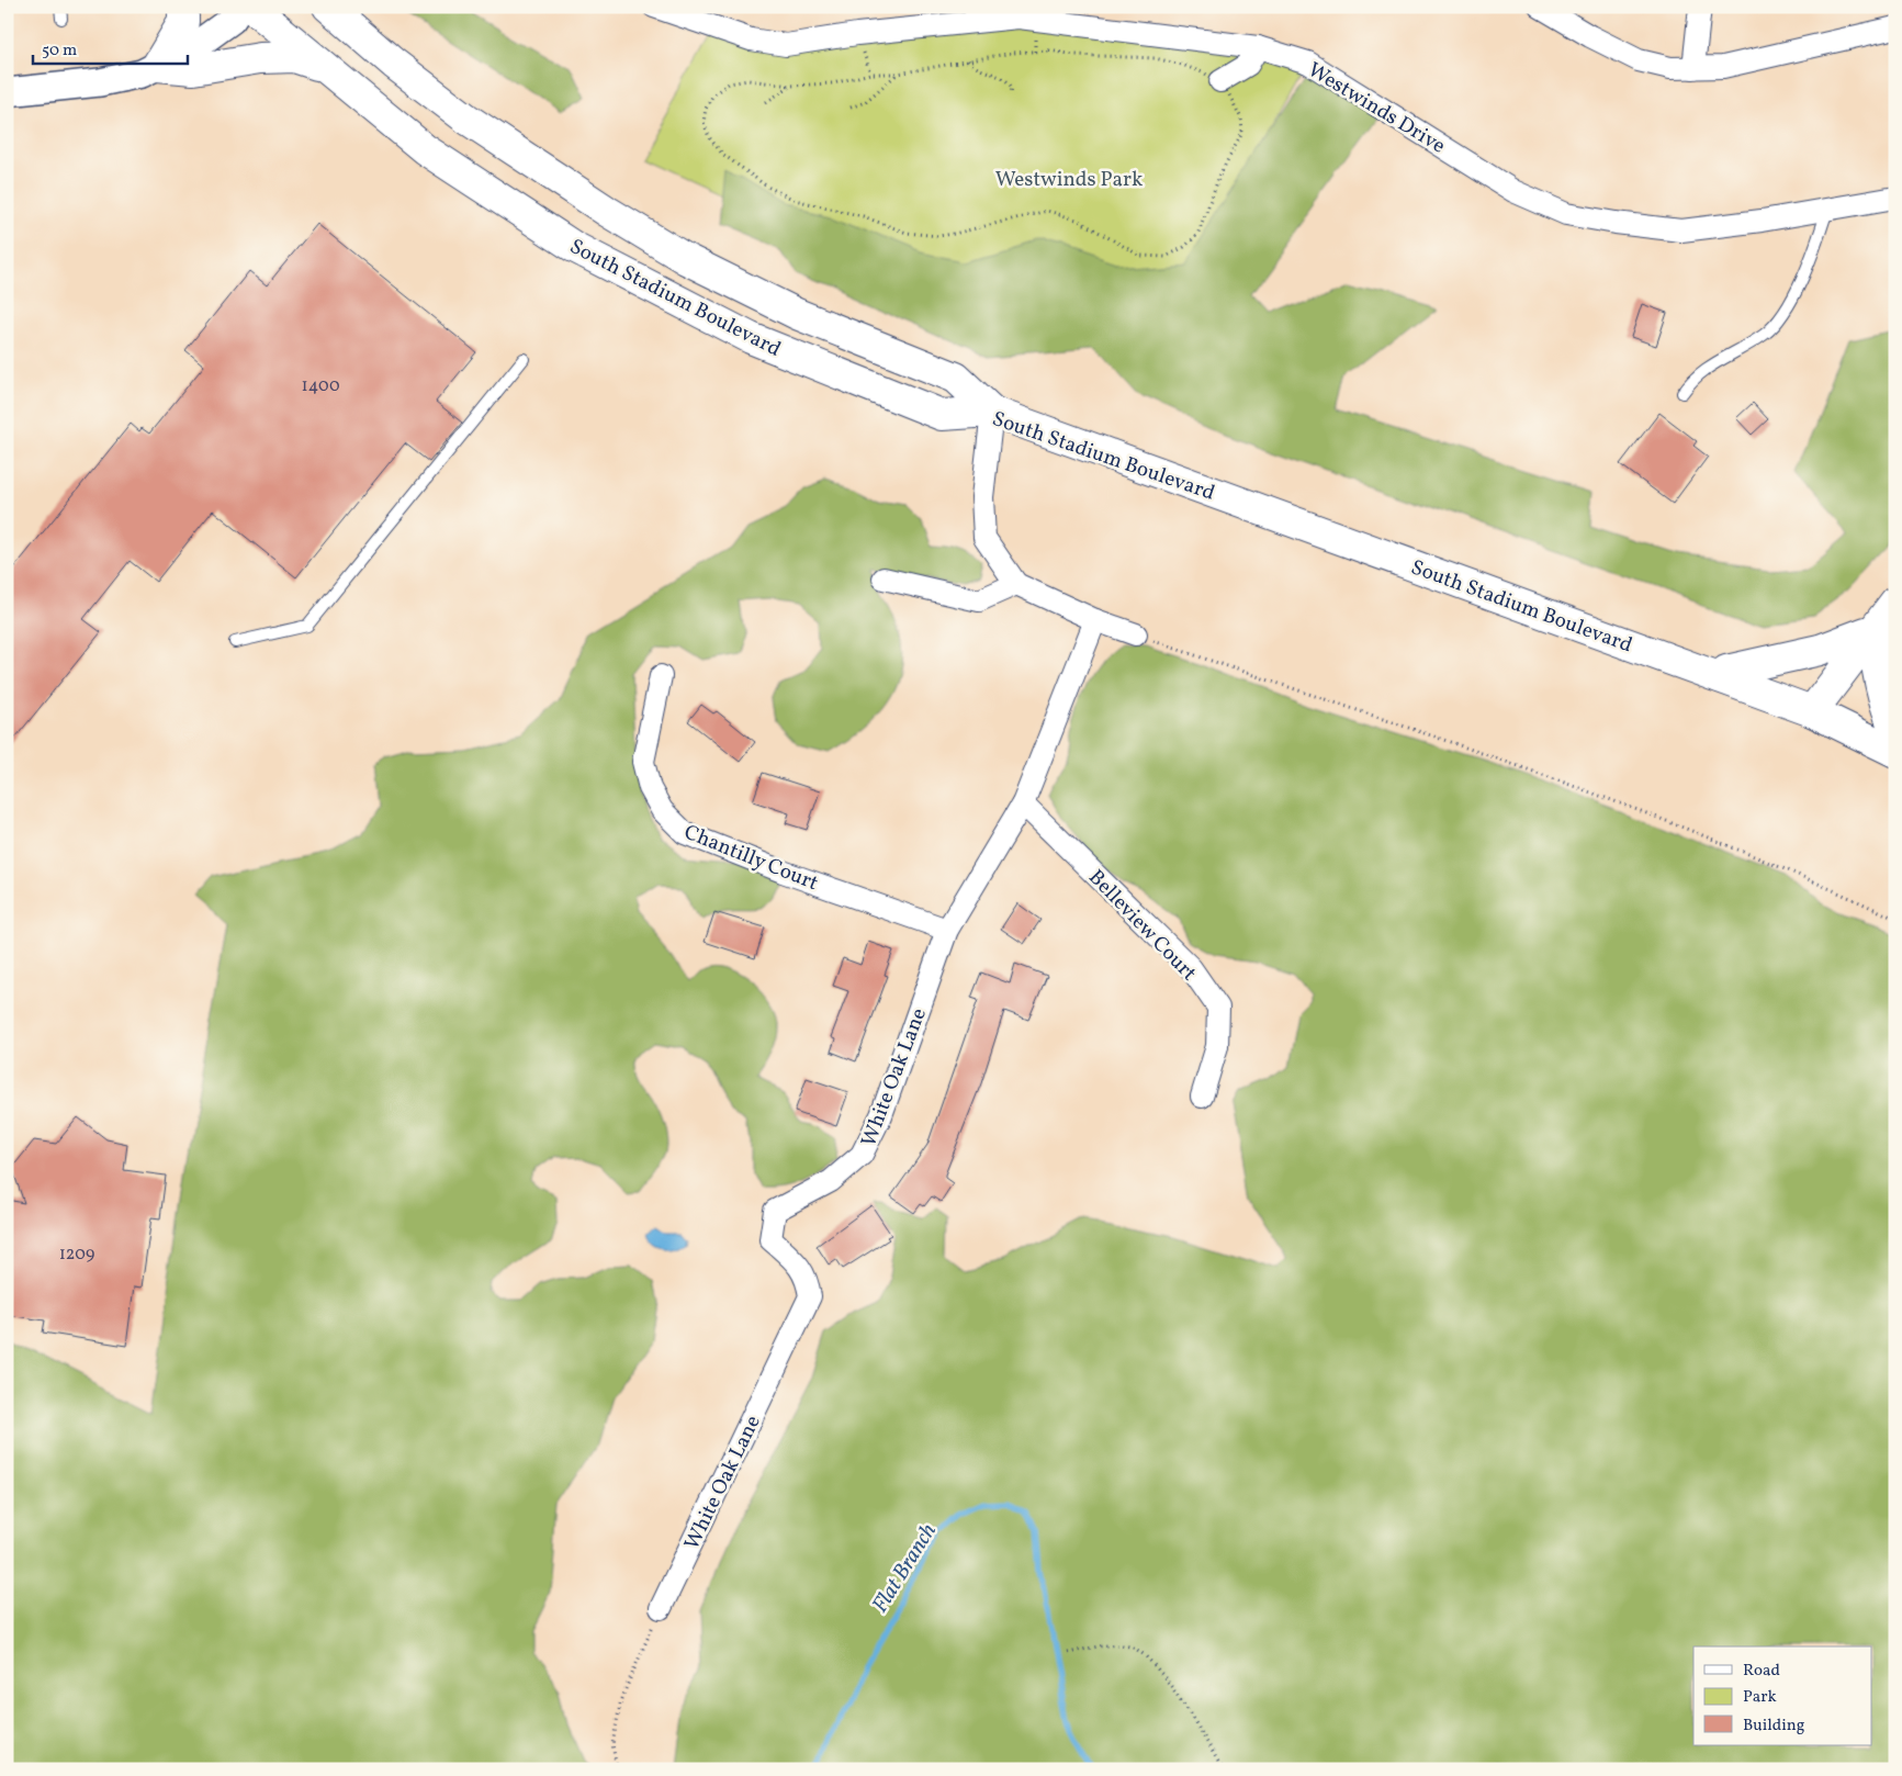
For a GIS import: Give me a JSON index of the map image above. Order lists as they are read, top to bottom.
{
  "streets": {
    "main road": ["South Stadium Boulevard"],
    "street": [
      "Westwinds Drive",
      "Chantilly Court",
      "Belleview Court",
      "White Oak Lane"
    ]
  },
  "crossings": [
    ["Chantilly Court", "White Oak Lane"],
    ["Belleview Court", "White Oak Lane"]
  ],
  "water": ["Flat Branch"],
  "parks": ["Westwinds Park"],
  "house_numbers": ["1400", "1209"],
  "legend": ["Road", "Park", "Building"],
  "scale_bar": "50 m"
}
